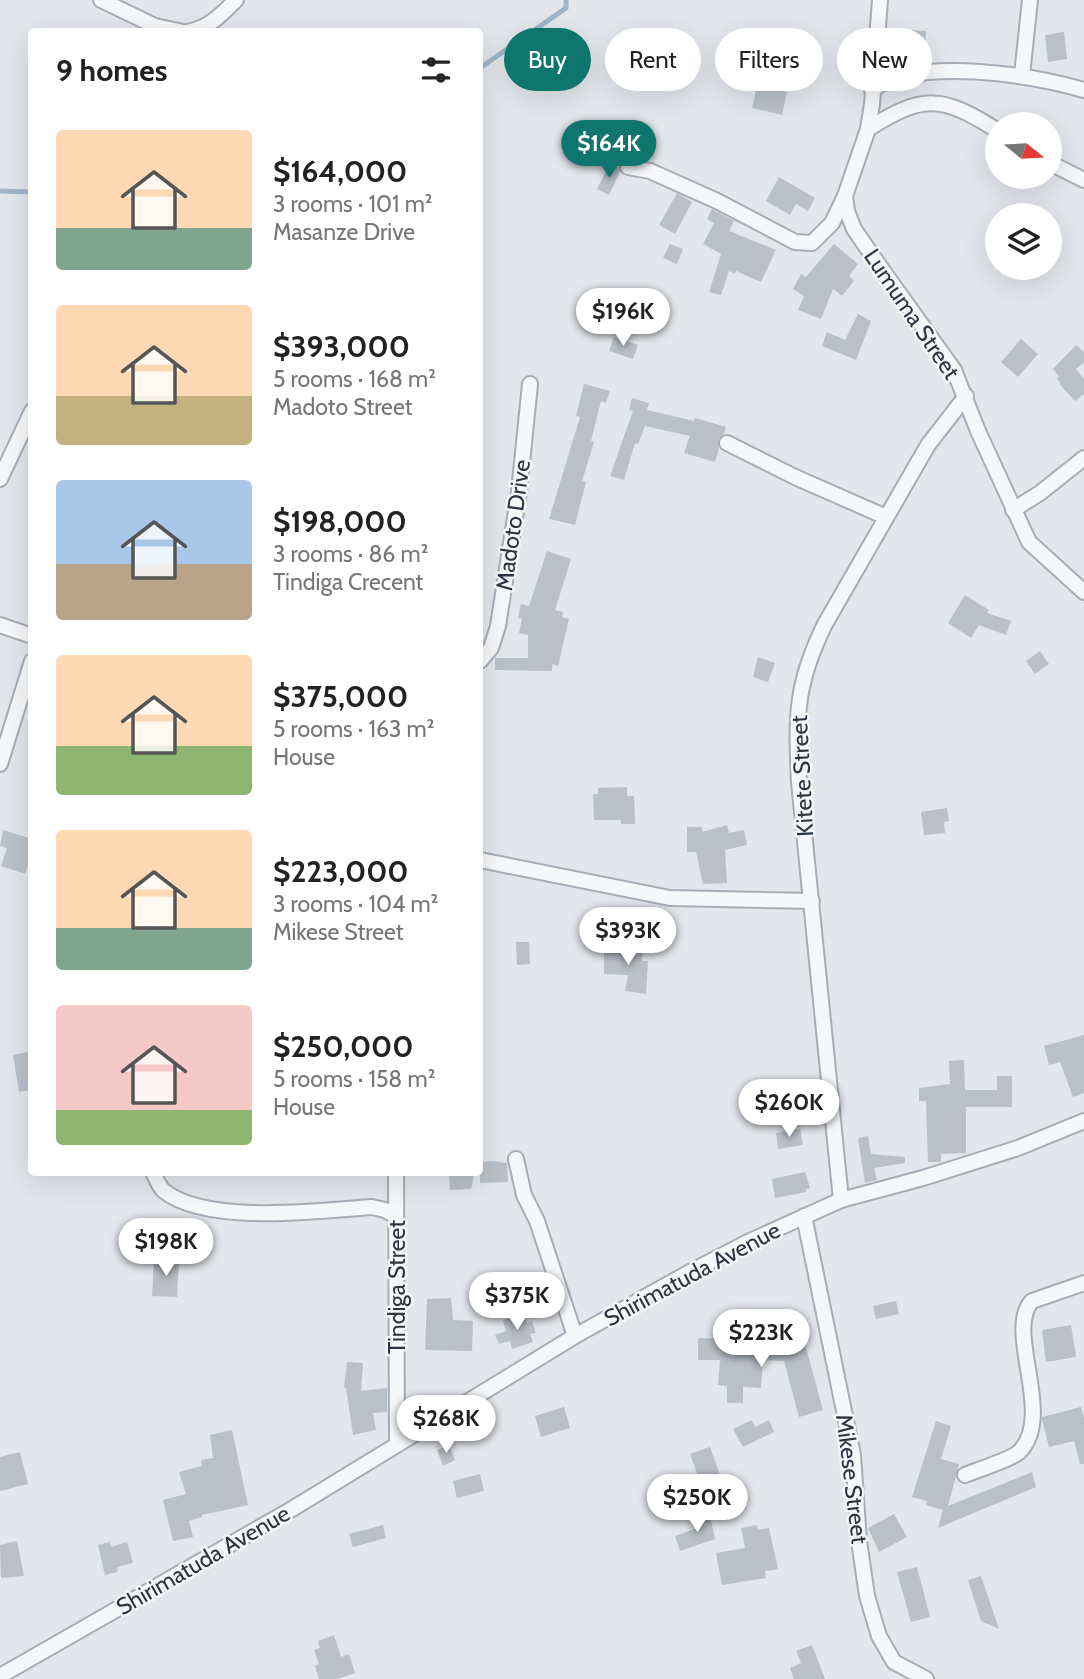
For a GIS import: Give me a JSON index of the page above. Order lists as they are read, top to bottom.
{
  "streets": {
    "street": [
      "Lumuma Street",
      "Madoto Drive",
      "Kitete Street",
      "Shirimatuda Avenue",
      "Tindiga Street",
      "Mikese Street"
    ]
  },
  "crossings": [
    ["Lumuma Street", "Kitete Street"],
    ["Kitete Street", "Shirimatuda Avenue"],
    ["Shirimatuda Avenue", "Tindiga Street"],
    ["Shirimatuda Avenue", "Mikese Street"]
  ],
  "north": "right",
  "page": {
    "chip": [
      "Buy",
      "Rent",
      "Filters",
      "New"
    ],
    "heading": "9 homes",
    "list": [
      {
        "name": "$164,000",
        "note": "3 rooms · 101 m² · Masanze Drive"
      },
      {
        "name": "$393,000",
        "note": "5 rooms · 168 m² · Madoto Street"
      },
      {
        "name": "$198,000",
        "note": "3 rooms · 86 m² · Tindiga Crecent"
      },
      {
        "name": "$375,000",
        "note": "5 rooms · 163 m² · House"
      },
      {
        "name": "$223,000",
        "note": "3 rooms · 104 m² · Mikese Street"
      },
      {
        "name": "$250,000",
        "note": "5 rooms · 158 m² · House"
      }
    ],
    "price": [
      "$164K",
      "$196K",
      "$393K",
      "$260K",
      "$198K",
      "$375K",
      "$223K",
      "$268K",
      "$250K"
    ]
  }
}
